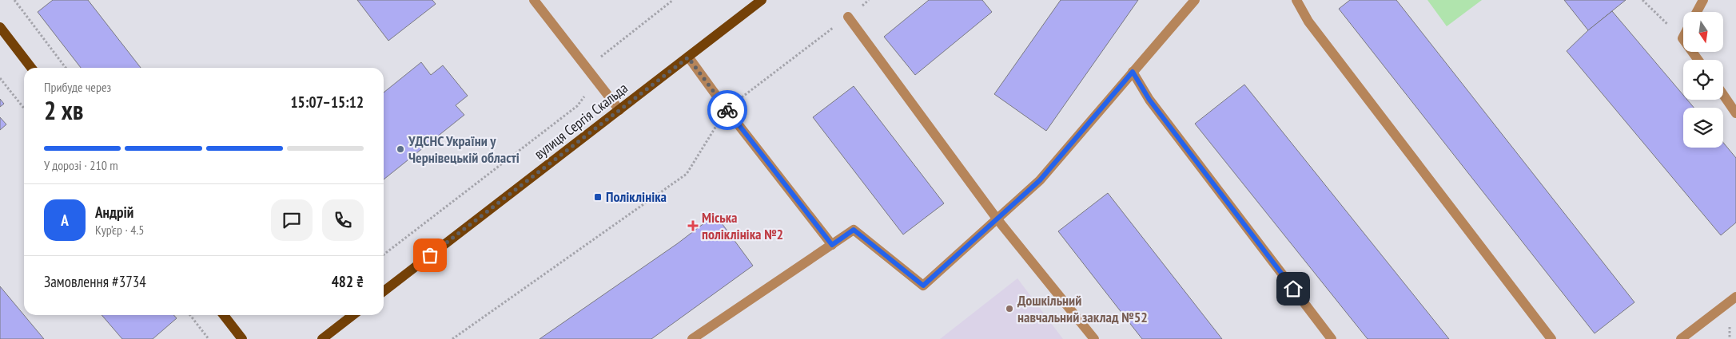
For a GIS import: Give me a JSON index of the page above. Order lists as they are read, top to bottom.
{
  "streets": {
    "main road": ["вулиця Сергія Скальда"]
  },
  "places": {
    "other": ["УДСНС України у Чернівецькій області", "Дошкільний навчальний заклад №52"],
    "transit": ["Поліклініка"],
    "health": ["Міська поліклініка №2"]
  },
  "north": "bottom",
  "page": {
    "heading": ["2 хв", "Прибуде через", "15:07–15:12"],
    "panel": [
      "Андрій",
      "Кур’єр · 4.5",
      "Замовлення #3734",
      "482 ₴"
    ],
    "bar": "У дорозі · 210 m",
    "round": "А"
  }
}
